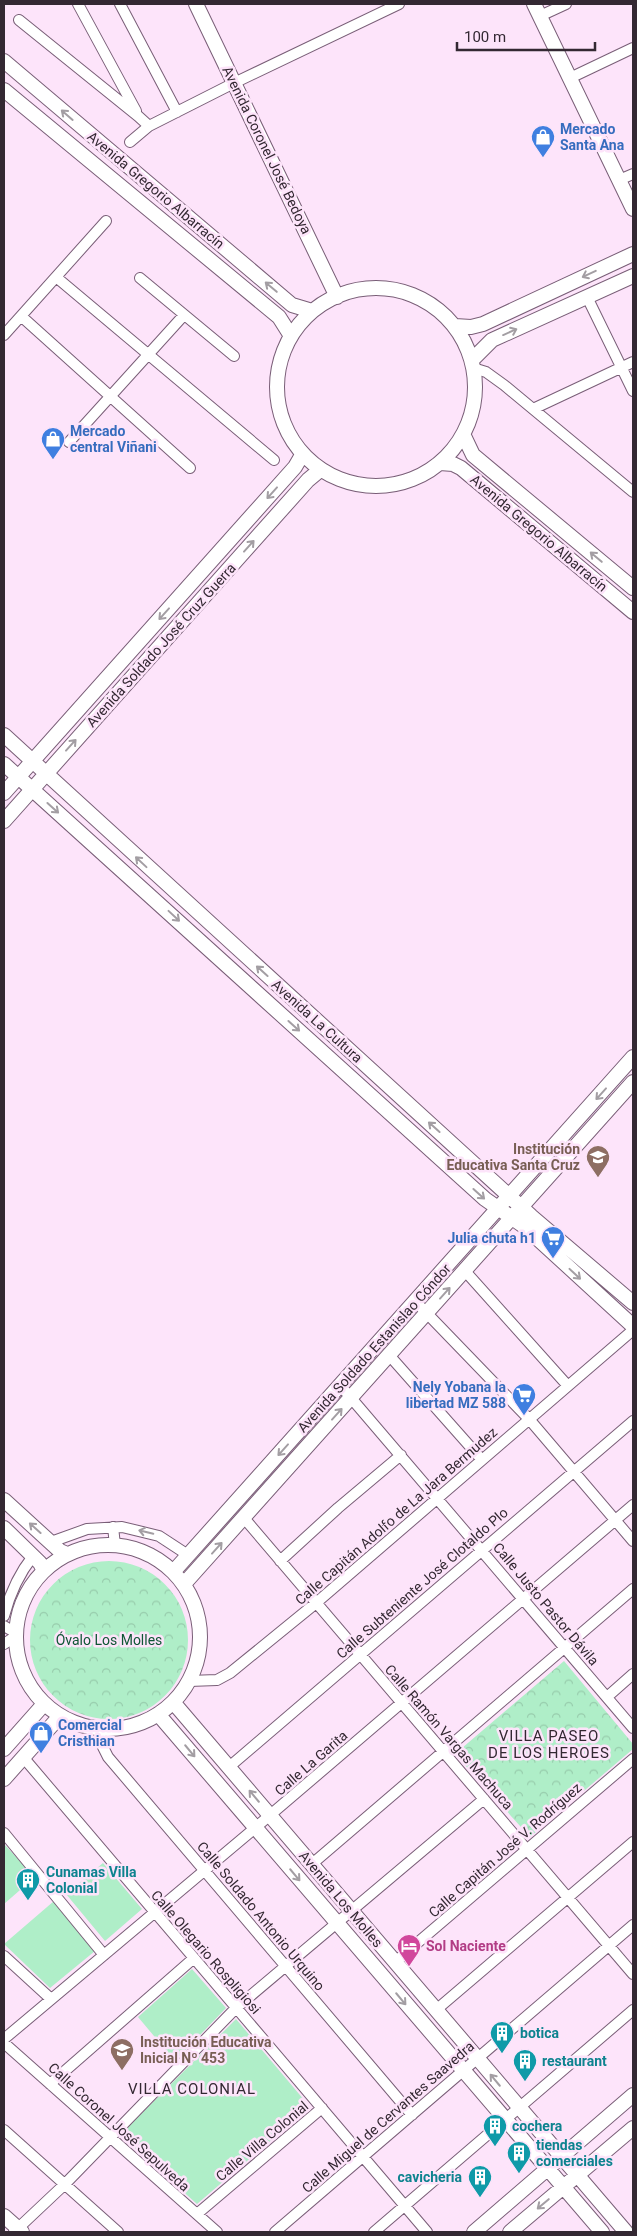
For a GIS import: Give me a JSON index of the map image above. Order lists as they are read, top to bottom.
{
  "streets": {
    "street": [
      "Avenida Coronel José Bedoya",
      "Avenida Gregorio Albarracín",
      "Avenida Soldado José Cruz Guerra",
      "Avenida La Cultura",
      "Avenida Soldado Estanislao Cóndor",
      "Calle Capitán Adolfo de La Jara Bermudez",
      "Calle Subteniente José Clotaldo Plo",
      "Calle Justo Pastor Dávila",
      "Calle Ramón Vargas Machuca",
      "Calle La Garita",
      "Calle Capitán José V. Rodríguez",
      "Avenida Los Molles",
      "Calle Soldado Antonio Urquino",
      "Calle Olegario Rospligiosi",
      "Calle Miguel de Cervantes Saavedra",
      "Calle Coronel José Sepulveda",
      "Calle Villa Colonial"
    ]
  },
  "crossings": [
    ["Avenida Soldado José Cruz Guerra", "Avenida La Cultura"],
    ["Avenida La Cultura", "Avenida Soldado Estanislao Cóndor"],
    ["Avenida La Cultura", "Calle Capitán Adolfo de La Jara Bermudez"],
    ["Avenida Soldado Estanislao Cóndor", "Calle Justo Pastor Dávila"],
    ["Avenida Soldado Estanislao Cóndor", "Calle Ramón Vargas Machuca"],
    ["Calle Capitán Adolfo de La Jara Bermudez", "Calle Justo Pastor Dávila"],
    ["Calle Capitán Adolfo de La Jara Bermudez", "Calle Ramón Vargas Machuca"],
    ["Calle Subteniente José Clotaldo Plo", "Calle Justo Pastor Dávila"],
    ["Calle Subteniente José Clotaldo Plo", "Calle Ramón Vargas Machuca"],
    ["Calle Subteniente José Clotaldo Plo", "Avenida Los Molles"],
    ["Calle Justo Pastor Dávila", "Calle La Garita"],
    ["Calle Ramón Vargas Machuca", "Calle La Garita"],
    ["Calle Ramón Vargas Machuca", "Calle Capitán José V. Rodríguez"],
    ["Calle Ramón Vargas Machuca", "Calle Miguel de Cervantes Saavedra"],
    ["Calle La Garita", "Avenida Los Molles"],
    ["Calle La Garita", "Calle Soldado Antonio Urquino"],
    ["Calle La Garita", "Calle Olegario Rospligiosi"],
    ["Calle La Garita", "Calle Coronel José Sepulveda"],
    ["Calle Capitán José V. Rodríguez", "Avenida Los Molles"],
    ["Avenida Los Molles", "Calle Miguel de Cervantes Saavedra"],
    ["Calle Soldado Antonio Urquino", "Calle Miguel de Cervantes Saavedra"],
    ["Calle Olegario Rospligiosi", "Calle Miguel de Cervantes Saavedra"],
    ["Calle Olegario Rospligiosi", "Calle Villa Colonial"],
    ["Calle Coronel José Sepulveda", "Calle Villa Colonial"]
  ],
  "districts": ["VILLA PASEO DE LOS HEROES", "VILLA COLONIAL"],
  "parks": ["Óvalo Los Molles"],
  "places": {
    "shop": ["Mercado Santa Ana", "Mercado central Viñani", "Comercial Cristhian"],
    "school or university": ["Institución Educativa Santa Cruz", "Institución Educativa Inicial Nº 453"],
    "supermarket": ["Julia chuta h1", "Nely Yobana la libertad MZ 588"],
    "building": [
      "Cunamas Villa Colonial",
      "botica",
      "restaurant",
      "cochera",
      "tiendas comerciales",
      "cavicheria"
    ],
    "hotel": ["Sol Naciente"]
  },
  "scale_bar": "100 m"
}
